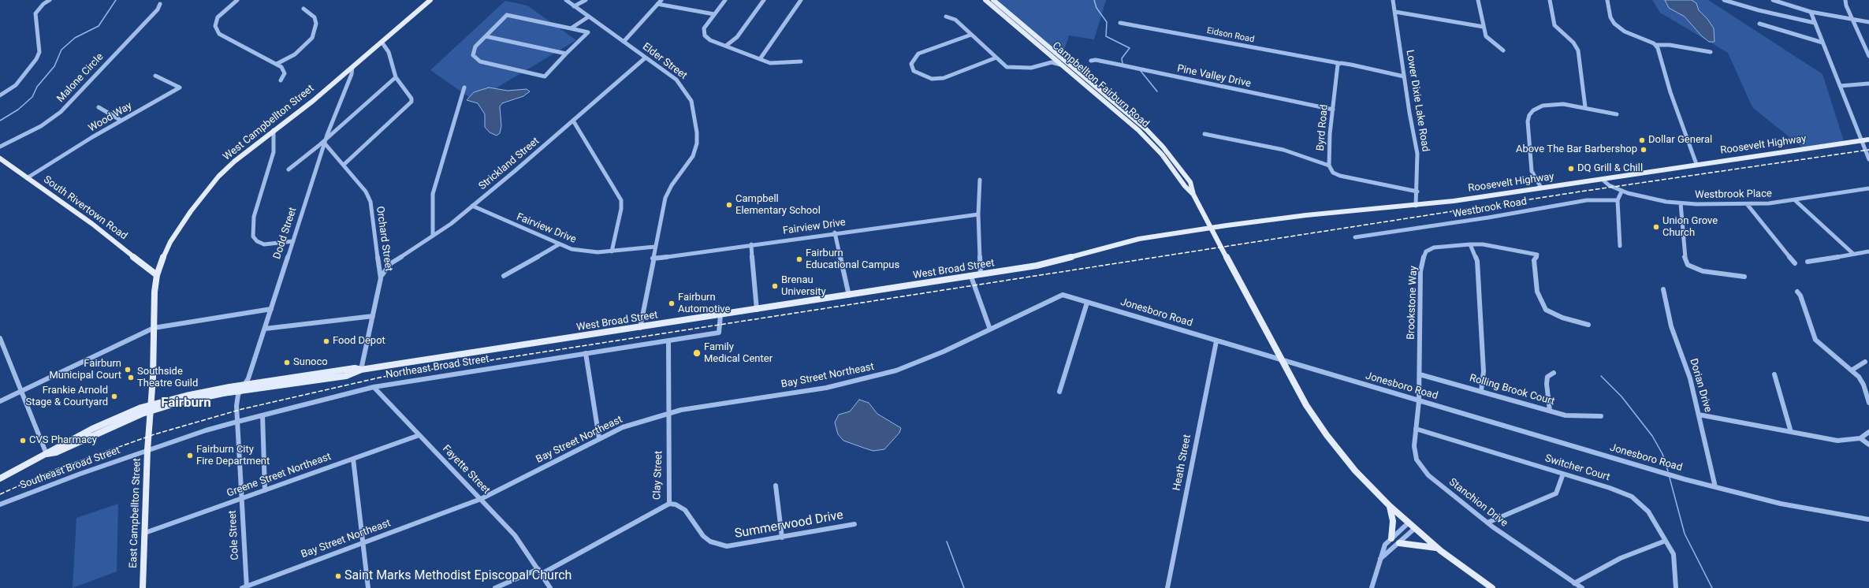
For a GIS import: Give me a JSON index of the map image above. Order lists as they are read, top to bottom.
{
  "streets": {
    "main road": [
      "Campbellton Fairburn Road",
      "West Campbellton Street",
      "Roosevelt Highway",
      "South Rivertown Road",
      "West Broad Street",
      "East Campbellton Street"
    ],
    "street": [
      "Eidson Road",
      "Elder Street",
      "Pine Valley Drive",
      "Malone Circle",
      "Lower Dixie Lake Road",
      "Wood Way",
      "Byrd Road",
      "Strickland Street",
      "Westbrook Place",
      "Westbrook Road",
      "Fairview Drive",
      "Dodd Street",
      "Orchard Street",
      "Brookstone Way",
      "Jonesboro Road",
      "Northeast Broad Street",
      "Bay Street Northeast",
      "Dorian Drive",
      "Rolling Brook Court",
      "Heath Street",
      "Southeast Broad Street",
      "Switcher Court",
      "Fayette Street",
      "Greene Street Northeast",
      "Clay Street",
      "Stanchion Drive",
      "Summerwood Drive",
      "Cole Street"
    ]
  },
  "crossings": [
    ["Eidson Road", "Byrd Road"],
    ["Elder Street", "Strickland Street"],
    ["Elder Street", "Fairview Drive"],
    ["Elder Street", "West Broad Street"],
    ["Pine Valley Drive", "Byrd Road"],
    ["Campbellton Fairburn Road", "Roosevelt Highway"],
    ["Campbellton Fairburn Road", "West Broad Street"],
    ["Campbellton Fairburn Road", "Jonesboro Road"],
    ["Lower Dixie Lake Road", "Byrd Road"],
    ["Lower Dixie Lake Road", "Roosevelt Highway"],
    ["Wood Way", "South Rivertown Road"],
    ["West Campbellton Street", "South Rivertown Road"],
    ["West Campbellton Street", "Dodd Street"],
    ["West Campbellton Street", "West Broad Street"],
    ["West Campbellton Street", "East Campbellton Street"],
    ["Roosevelt Highway", "Westbrook Place"],
    ["Roosevelt Highway", "West Broad Street"],
    ["Strickland Street", "Fairview Drive"],
    ["Strickland Street", "Orchard Street"],
    ["Dodd Street", "Orchard Street"],
    ["Dodd Street", "West Broad Street"],
    ["Dodd Street", "Cole Street"],
    ["Orchard Street", "West Broad Street"],
    ["West Broad Street", "Northeast Broad Street"],
    ["Brookstone Way", "Jonesboro Road"],
    ["Brookstone Way", "Rolling Brook Court"],
    ["Brookstone Way", "Stanchion Drive"],
    ["Jonesboro Road", "Bay Street Northeast"],
    ["Jonesboro Road", "Dorian Drive"],
    ["Jonesboro Road", "Heath Street"],
    ["Jonesboro Road", "Stanchion Drive"],
    ["Northeast Broad Street", "Southeast Broad Street"],
    ["Northeast Broad Street", "Fayette Street"],
    ["Northeast Broad Street", "Clay Street"],
    ["Northeast Broad Street", "East Campbellton Street"],
    ["Northeast Broad Street", "Cole Street"],
    ["Bay Street Northeast", "Fayette Street"],
    ["Bay Street Northeast", "Clay Street"],
    ["Bay Street Northeast", "Cole Street"],
    ["Southeast Broad Street", "East Campbellton Street"],
    ["Switcher Court", "Stanchion Drive"],
    ["Fayette Street", "Greene Street Northeast"],
    ["Fayette Street", "Clay Street"],
    ["Greene Street Northeast", "East Campbellton Street"],
    ["Greene Street Northeast", "Cole Street"],
    ["Clay Street", "Summerwood Drive"]
  ],
  "districts": ["Fairburn"],
  "places": [
    "Dollar General",
    "Above The Bar Barbershop",
    "DQ Grill & Chill",
    "Campbell Elementary School",
    "Union Grove Church",
    "Fairburn Educational Campus",
    "Brenau University",
    "Fairburn Automotive",
    "Food Depot",
    "Family Medical Center",
    "Sunoco",
    "Fairburn Municipal Court",
    "Southside Theatre Guild",
    "Frankie Arnold Stage & Courtyard",
    "CVS Pharmacy",
    "Fairburn City Fire Department",
    "Saint Marks Methodist Episcopal Church"
  ]
}
